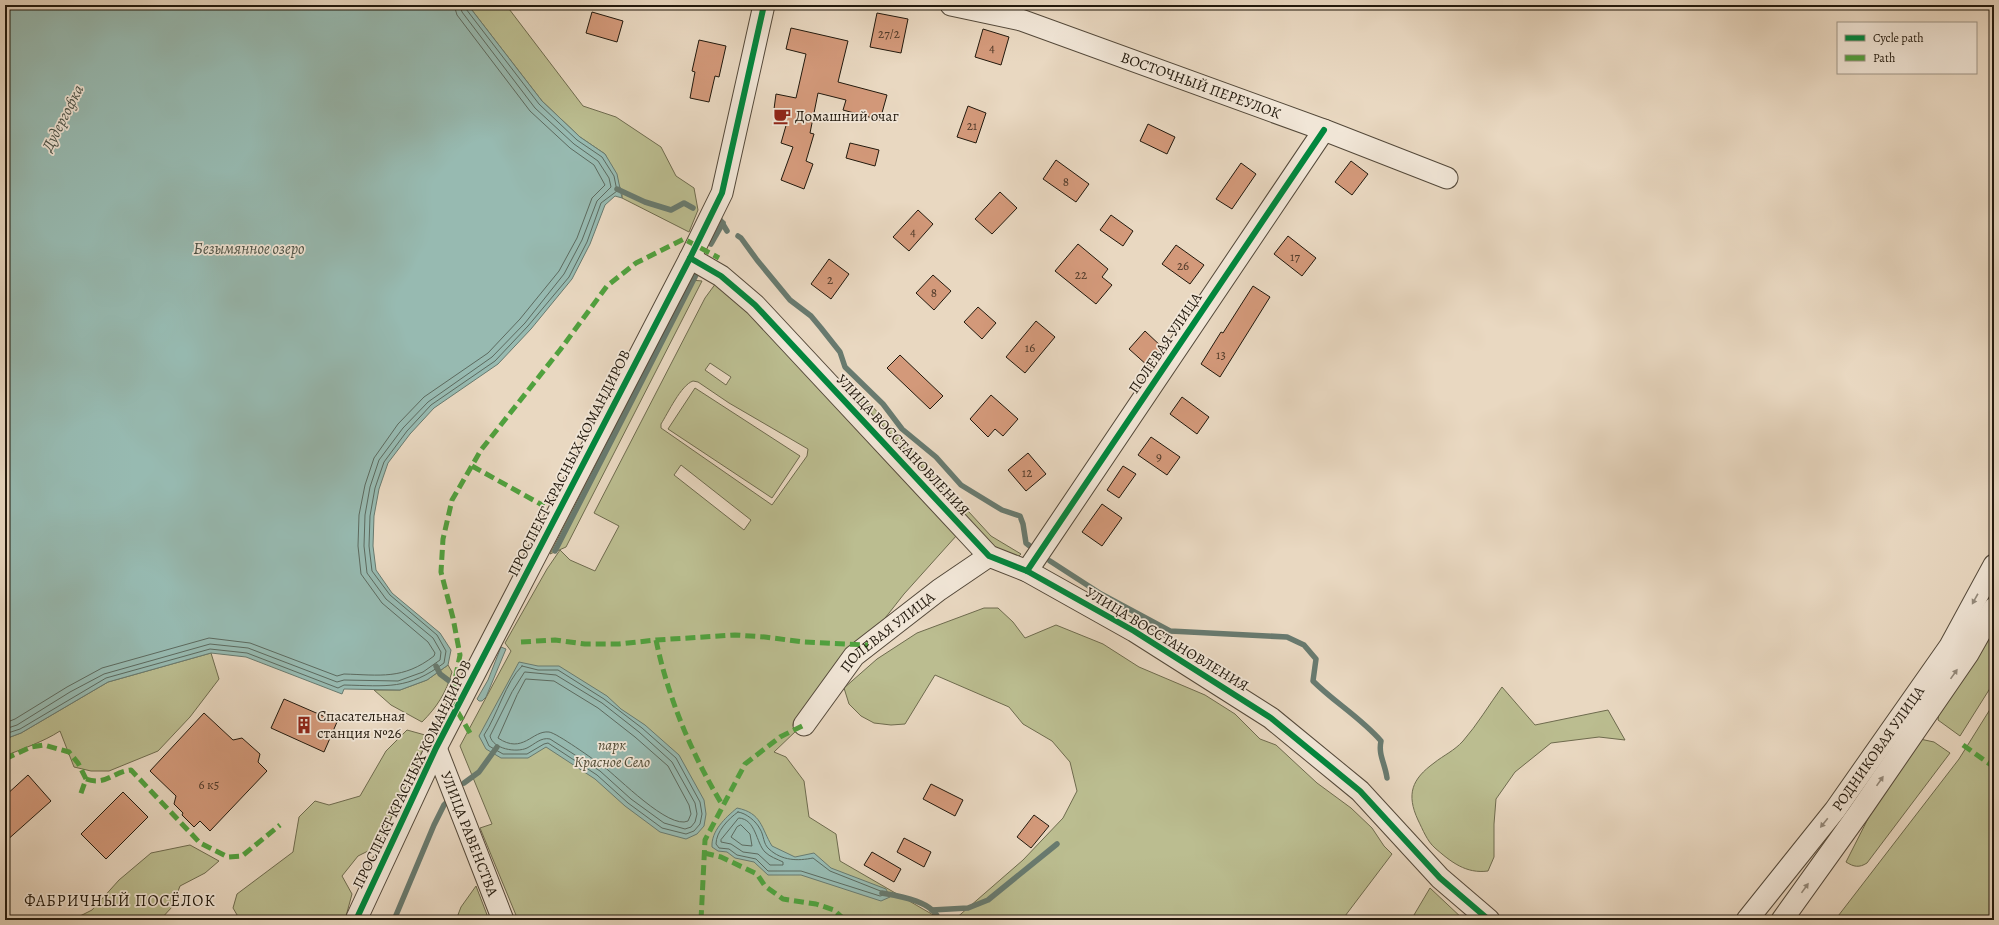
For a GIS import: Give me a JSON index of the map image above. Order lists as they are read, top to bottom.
{
  "streets": {
    "street": [
      "ВОСТОЧНЫЙ ПЕРЕУЛОК",
      "ПОЛЕВАЯ УЛИЦА",
      "УЛИЦА ВОССТАНОВЛЕНИЯ",
      "ПРОСПЕКТ КРАСНЫХ КОМАНДИРОВ",
      "РОДНИКОВАЯ УЛИЦА",
      "УЛИЦА РАВЕНСТВА"
    ]
  },
  "crossings": [
    ["ВОСТОЧНЫЙ ПЕРЕУЛОК", "ПОЛЕВАЯ УЛИЦА"],
    ["ПОЛЕВАЯ УЛИЦА", "УЛИЦА ВОССТАНОВЛЕНИЯ"],
    ["УЛИЦА ВОССТАНОВЛЕНИЯ", "ПРОСПЕКТ КРАСНЫХ КОМАНДИРОВ"],
    ["ПРОСПЕКТ КРАСНЫХ КОМАНДИРОВ", "УЛИЦА РАВЕНСТВА"]
  ],
  "districts": ["ФАБРИЧНЫЙ ПОСЁЛОК"],
  "water": ["Дудергофка", "Безымянное озеро"],
  "parks": ["парк Красное Село"],
  "places": {
    "cafe": ["Домашний очаг"],
    "building": ["Спасательная станция №26"]
  },
  "house_numbers": [
    "27/2",
    "4",
    "21",
    "8",
    "4",
    "17",
    "26",
    "22",
    "2",
    "8",
    "16",
    "13",
    "9",
    "12",
    "6 к5"
  ],
  "legend": ["Cycle path", "Path"]
}
